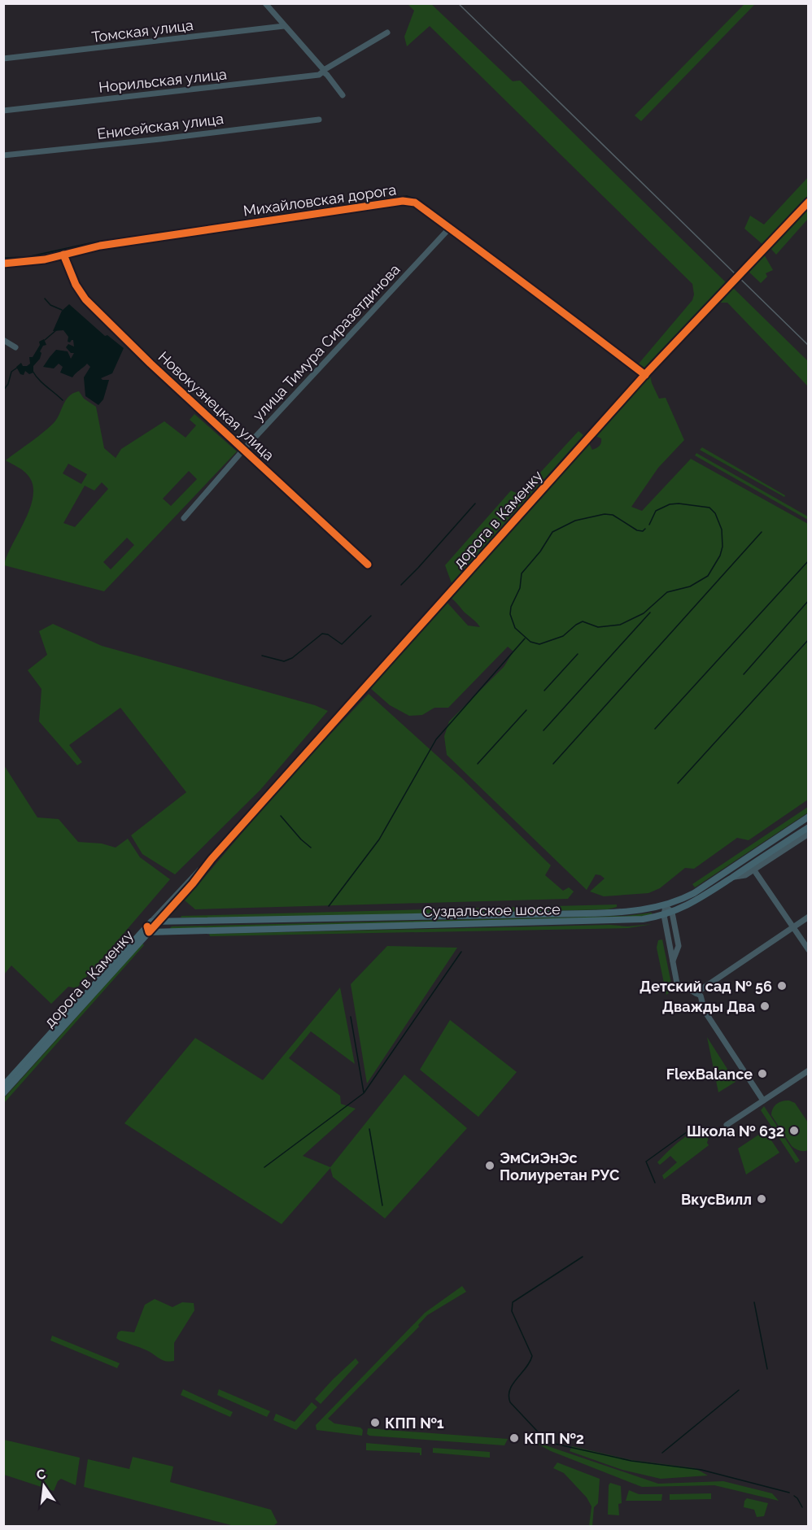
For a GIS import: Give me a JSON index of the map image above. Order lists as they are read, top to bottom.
{
  "streets": {
    "main road": ["дорога в Каменку", "Суздальское шоссе"],
    "street": [
      "Томская улица",
      "Норильская улица",
      "Енисейская улица",
      "Михайловская дорога",
      "улица Тимура Сиразетдинова",
      "Новокузнецкая улица"
    ]
  },
  "crossings": [
    ["Михайловская дорога", "улица Тимура Сиразетдинова"],
    ["Михайловская дорога", "Новокузнецкая улица"],
    ["Михайловская дорога", "дорога в Каменку"],
    ["улица Тимура Сиразетдинова", "Новокузнецкая улица"],
    ["дорога в Каменку", "Суздальское шоссе"]
  ],
  "places": [
    "Детский сад № 56",
    "Дважды Два",
    "FlexBalance",
    "Школа № 632",
    "ЭмСиЭнЭс Полиуретан РУС",
    "ВкусВилл",
    "КПП №1",
    "КПП №2"
  ],
  "north": "top"
}
